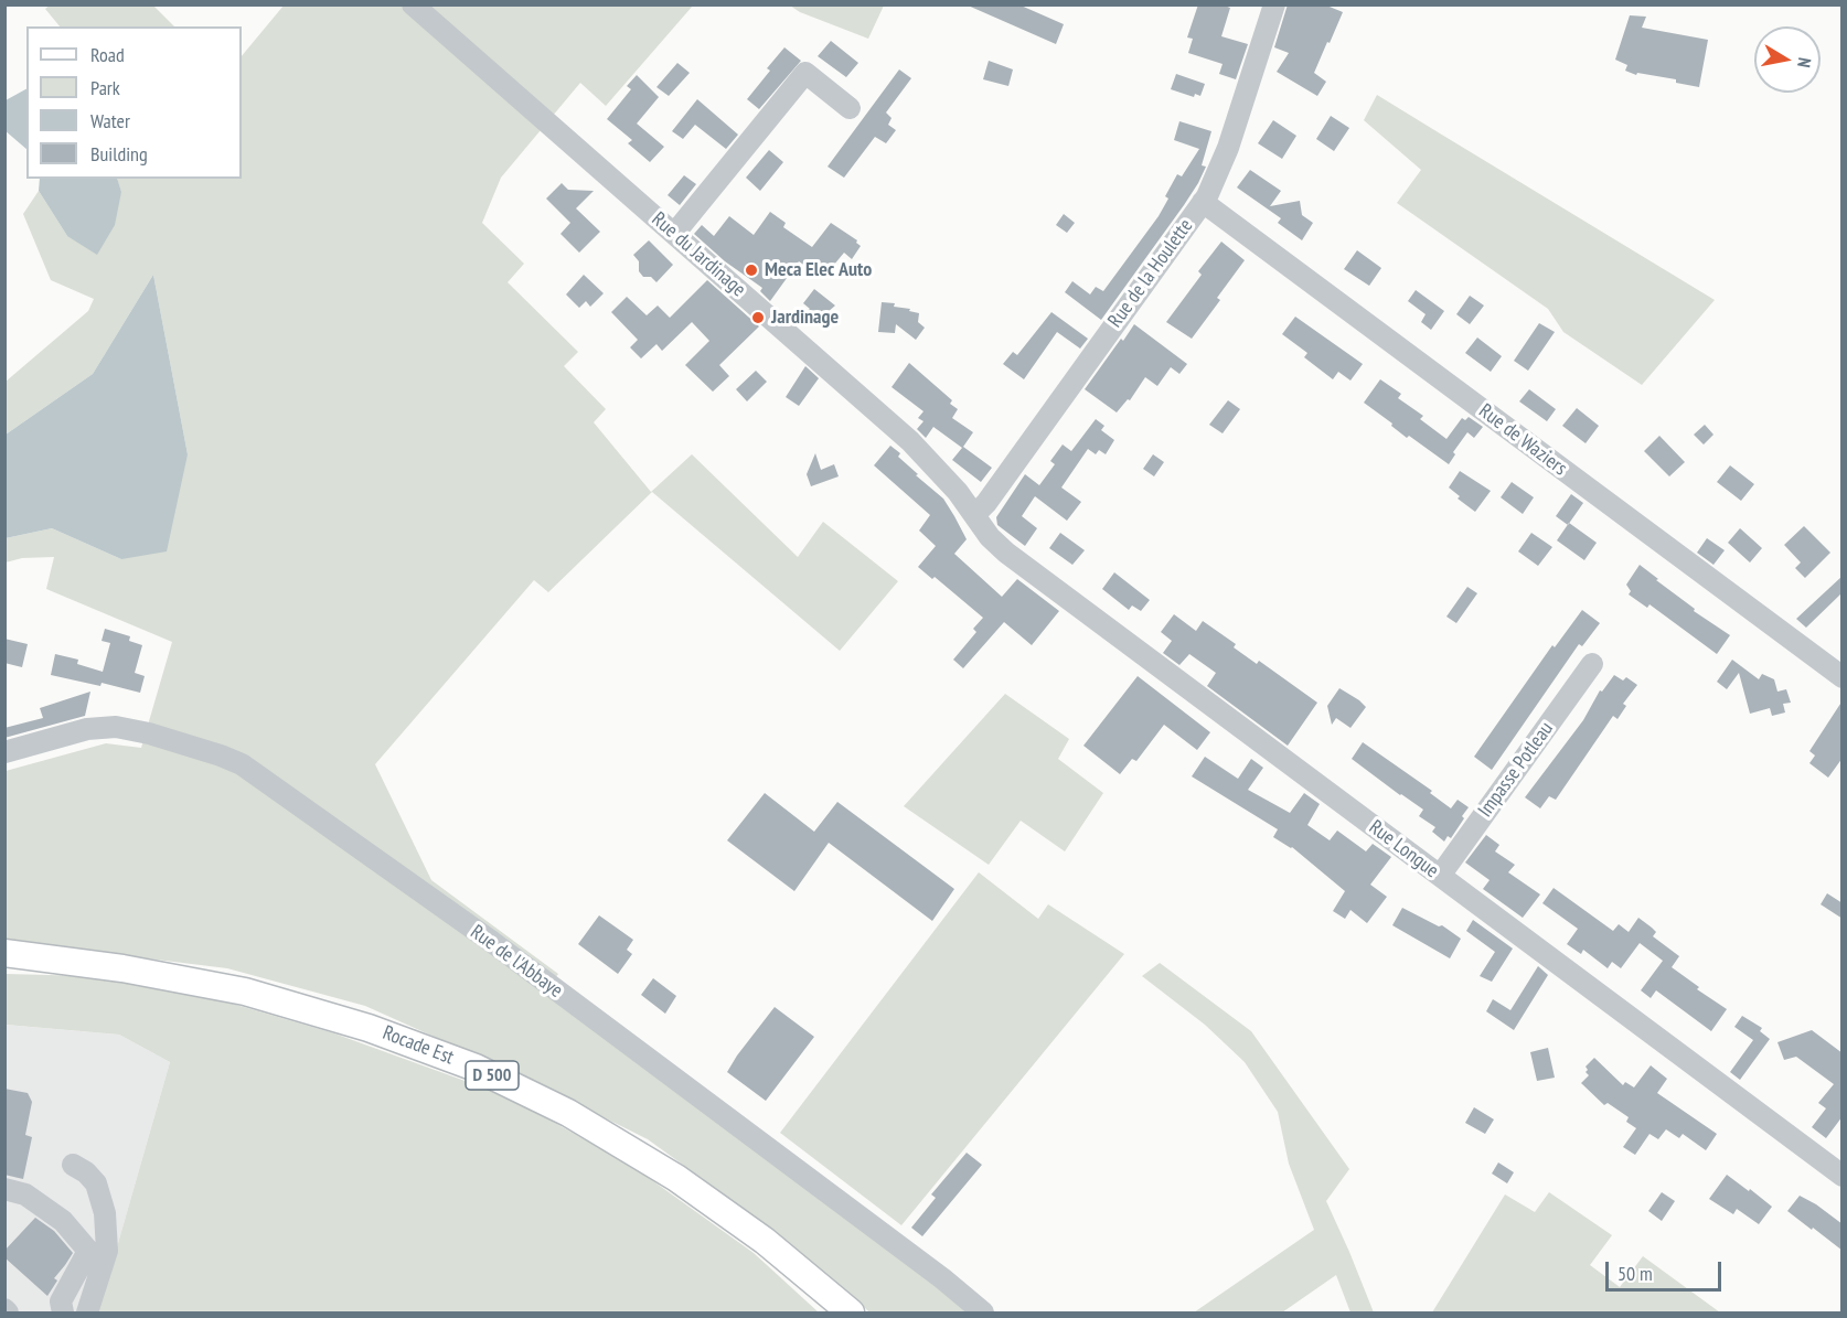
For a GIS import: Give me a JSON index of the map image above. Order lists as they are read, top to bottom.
{
  "streets": {
    "main road": ["Rocade Est", "D 500"],
    "street": [
      "Rue du Jardinage",
      "Rue de la Houlette",
      "Rue de Waziers",
      "Impasse Potleau",
      "Rue Longue",
      "Rue de l'Abbaye"
    ]
  },
  "crossings": [
    ["Rue du Jardinage", "Rue de la Houlette"],
    ["Rue du Jardinage", "Rue Longue"],
    ["Rue de la Houlette", "Rue de Waziers"],
    ["Rue de la Houlette", "Rue Longue"],
    ["Impasse Potleau", "Rue Longue"],
    ["Rocade Est", "D 500"]
  ],
  "places": ["Meca Elec Auto", "Jardinage"],
  "legend": [
    "Road",
    "Park",
    "Water",
    "Building"
  ],
  "scale_bar": "50 m",
  "north": "right"
}
